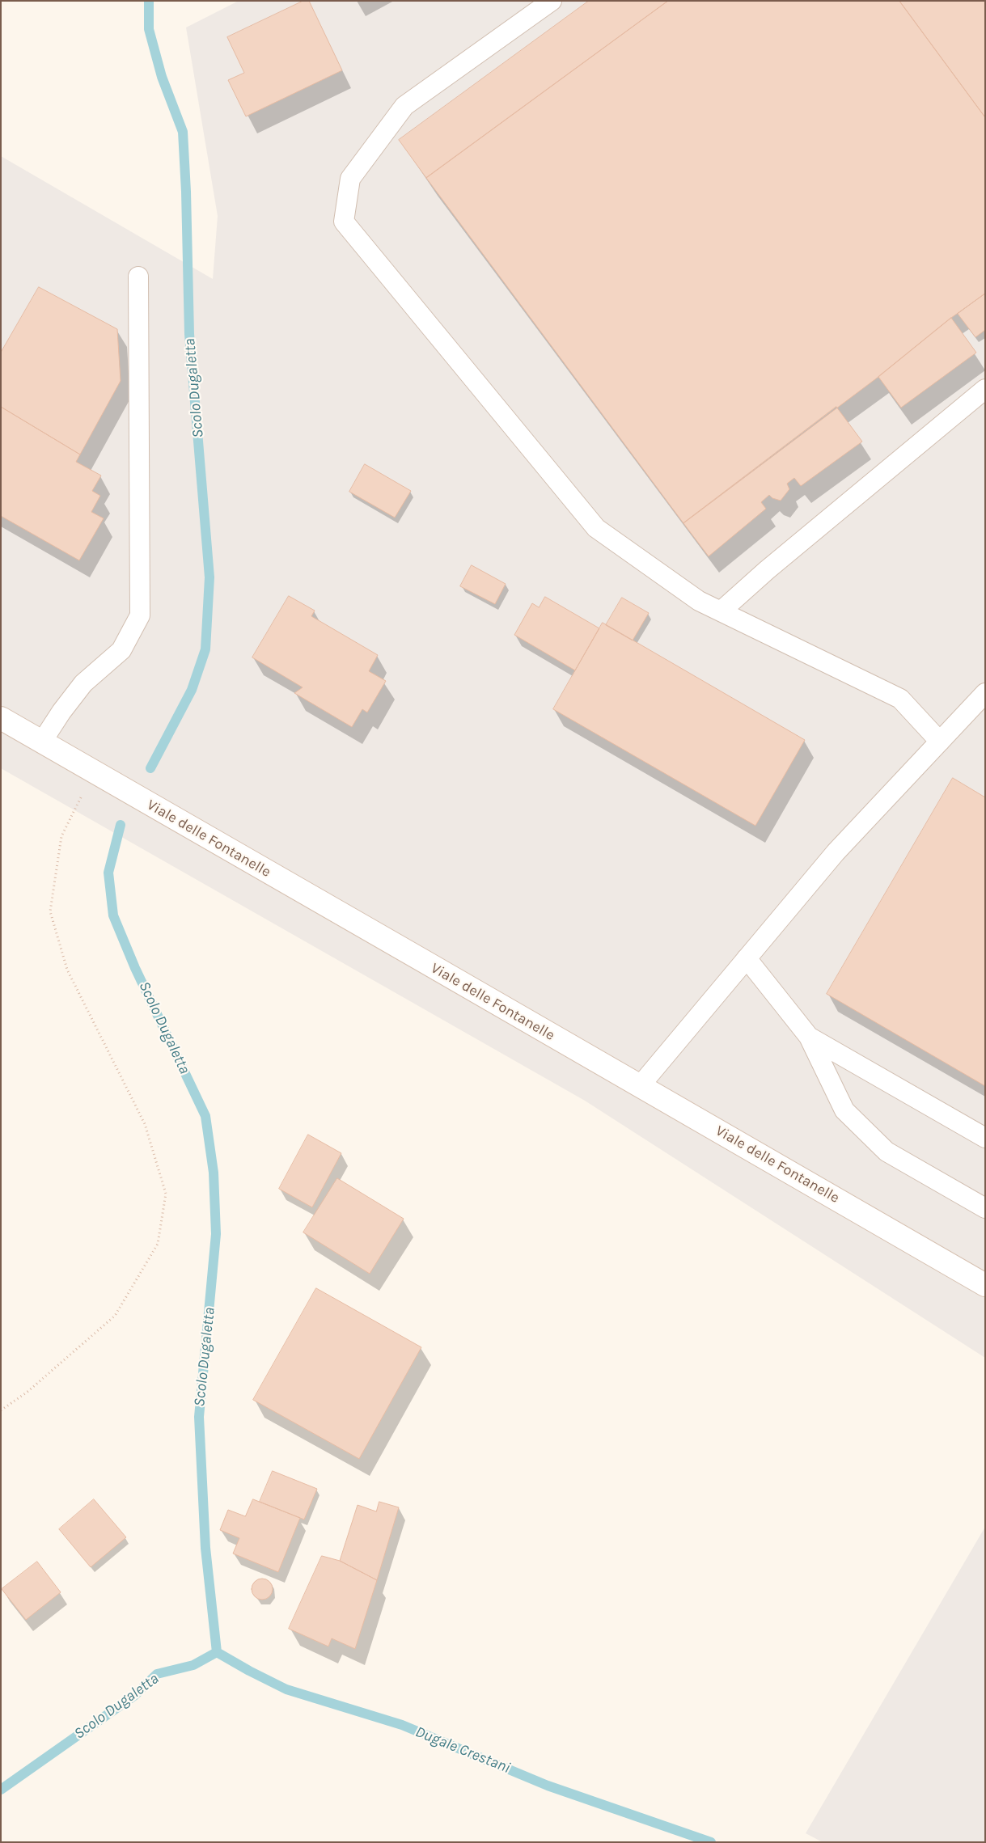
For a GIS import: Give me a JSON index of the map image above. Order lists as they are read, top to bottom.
{
  "streets": {
    "main road": ["Viale delle Fontanelle"]
  },
  "water": ["Scolo Dugaletta", "Dugale Crestani"]
}
